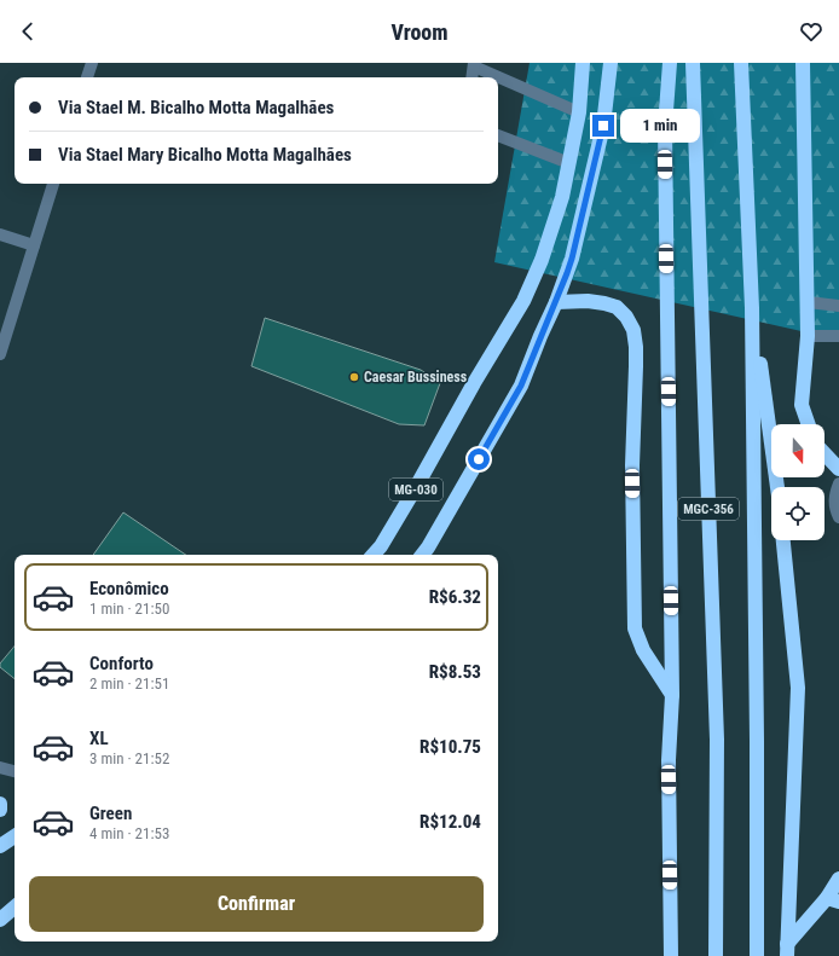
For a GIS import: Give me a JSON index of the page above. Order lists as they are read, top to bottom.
{
  "streets": {
    "highway": ["MG-030", "MGC-356"]
  },
  "places": ["Caesar Bussiness"],
  "north": "bottom",
  "page": {
    "header": "Vroom",
    "banner": ["Via Stael M. Bicalho Motta Magalhães", "Via Stael Mary Bicalho Motta Magalhães"],
    "bubble": "1 min",
    "list": [
      {
        "name": "Econômico",
        "note": "1 min · 21:50",
        "value": "R$6.32"
      },
      {
        "name": "Conforto",
        "note": "2 min · 21:51",
        "value": "R$8.53"
      },
      {
        "name": "XL",
        "note": "3 min · 21:52",
        "value": "R$10.75"
      },
      {
        "name": "Green",
        "note": "4 min · 21:53",
        "value": "R$12.04"
      }
    ],
    "buttons": "Confirmar"
  }
}
